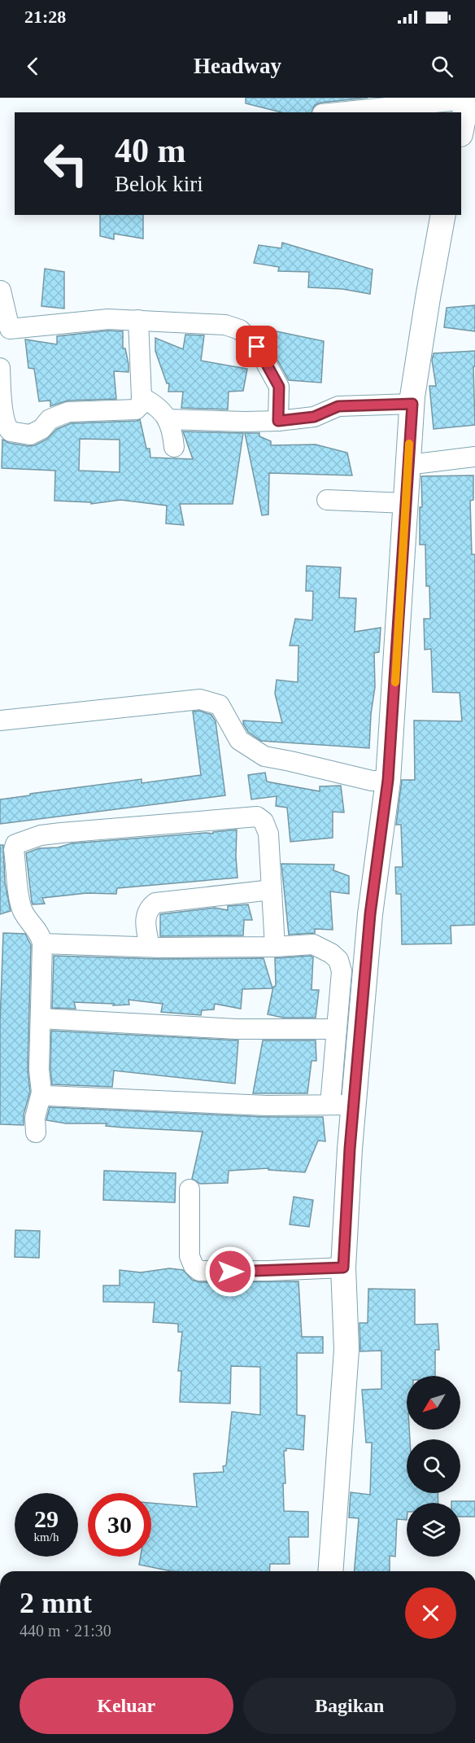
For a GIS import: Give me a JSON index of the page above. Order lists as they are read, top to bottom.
{
  "north": "bottom left",
  "page": {
    "status": "21:28",
    "header": "Headway",
    "turn": ["40 m", "Belok kiri"],
    "speed": "29 km/h",
    "limit": "30",
    "heading": ["2 mnt", "440 m · 21:30"],
    "buttons": ["Keluar", "Bagikan"]
  }
}
